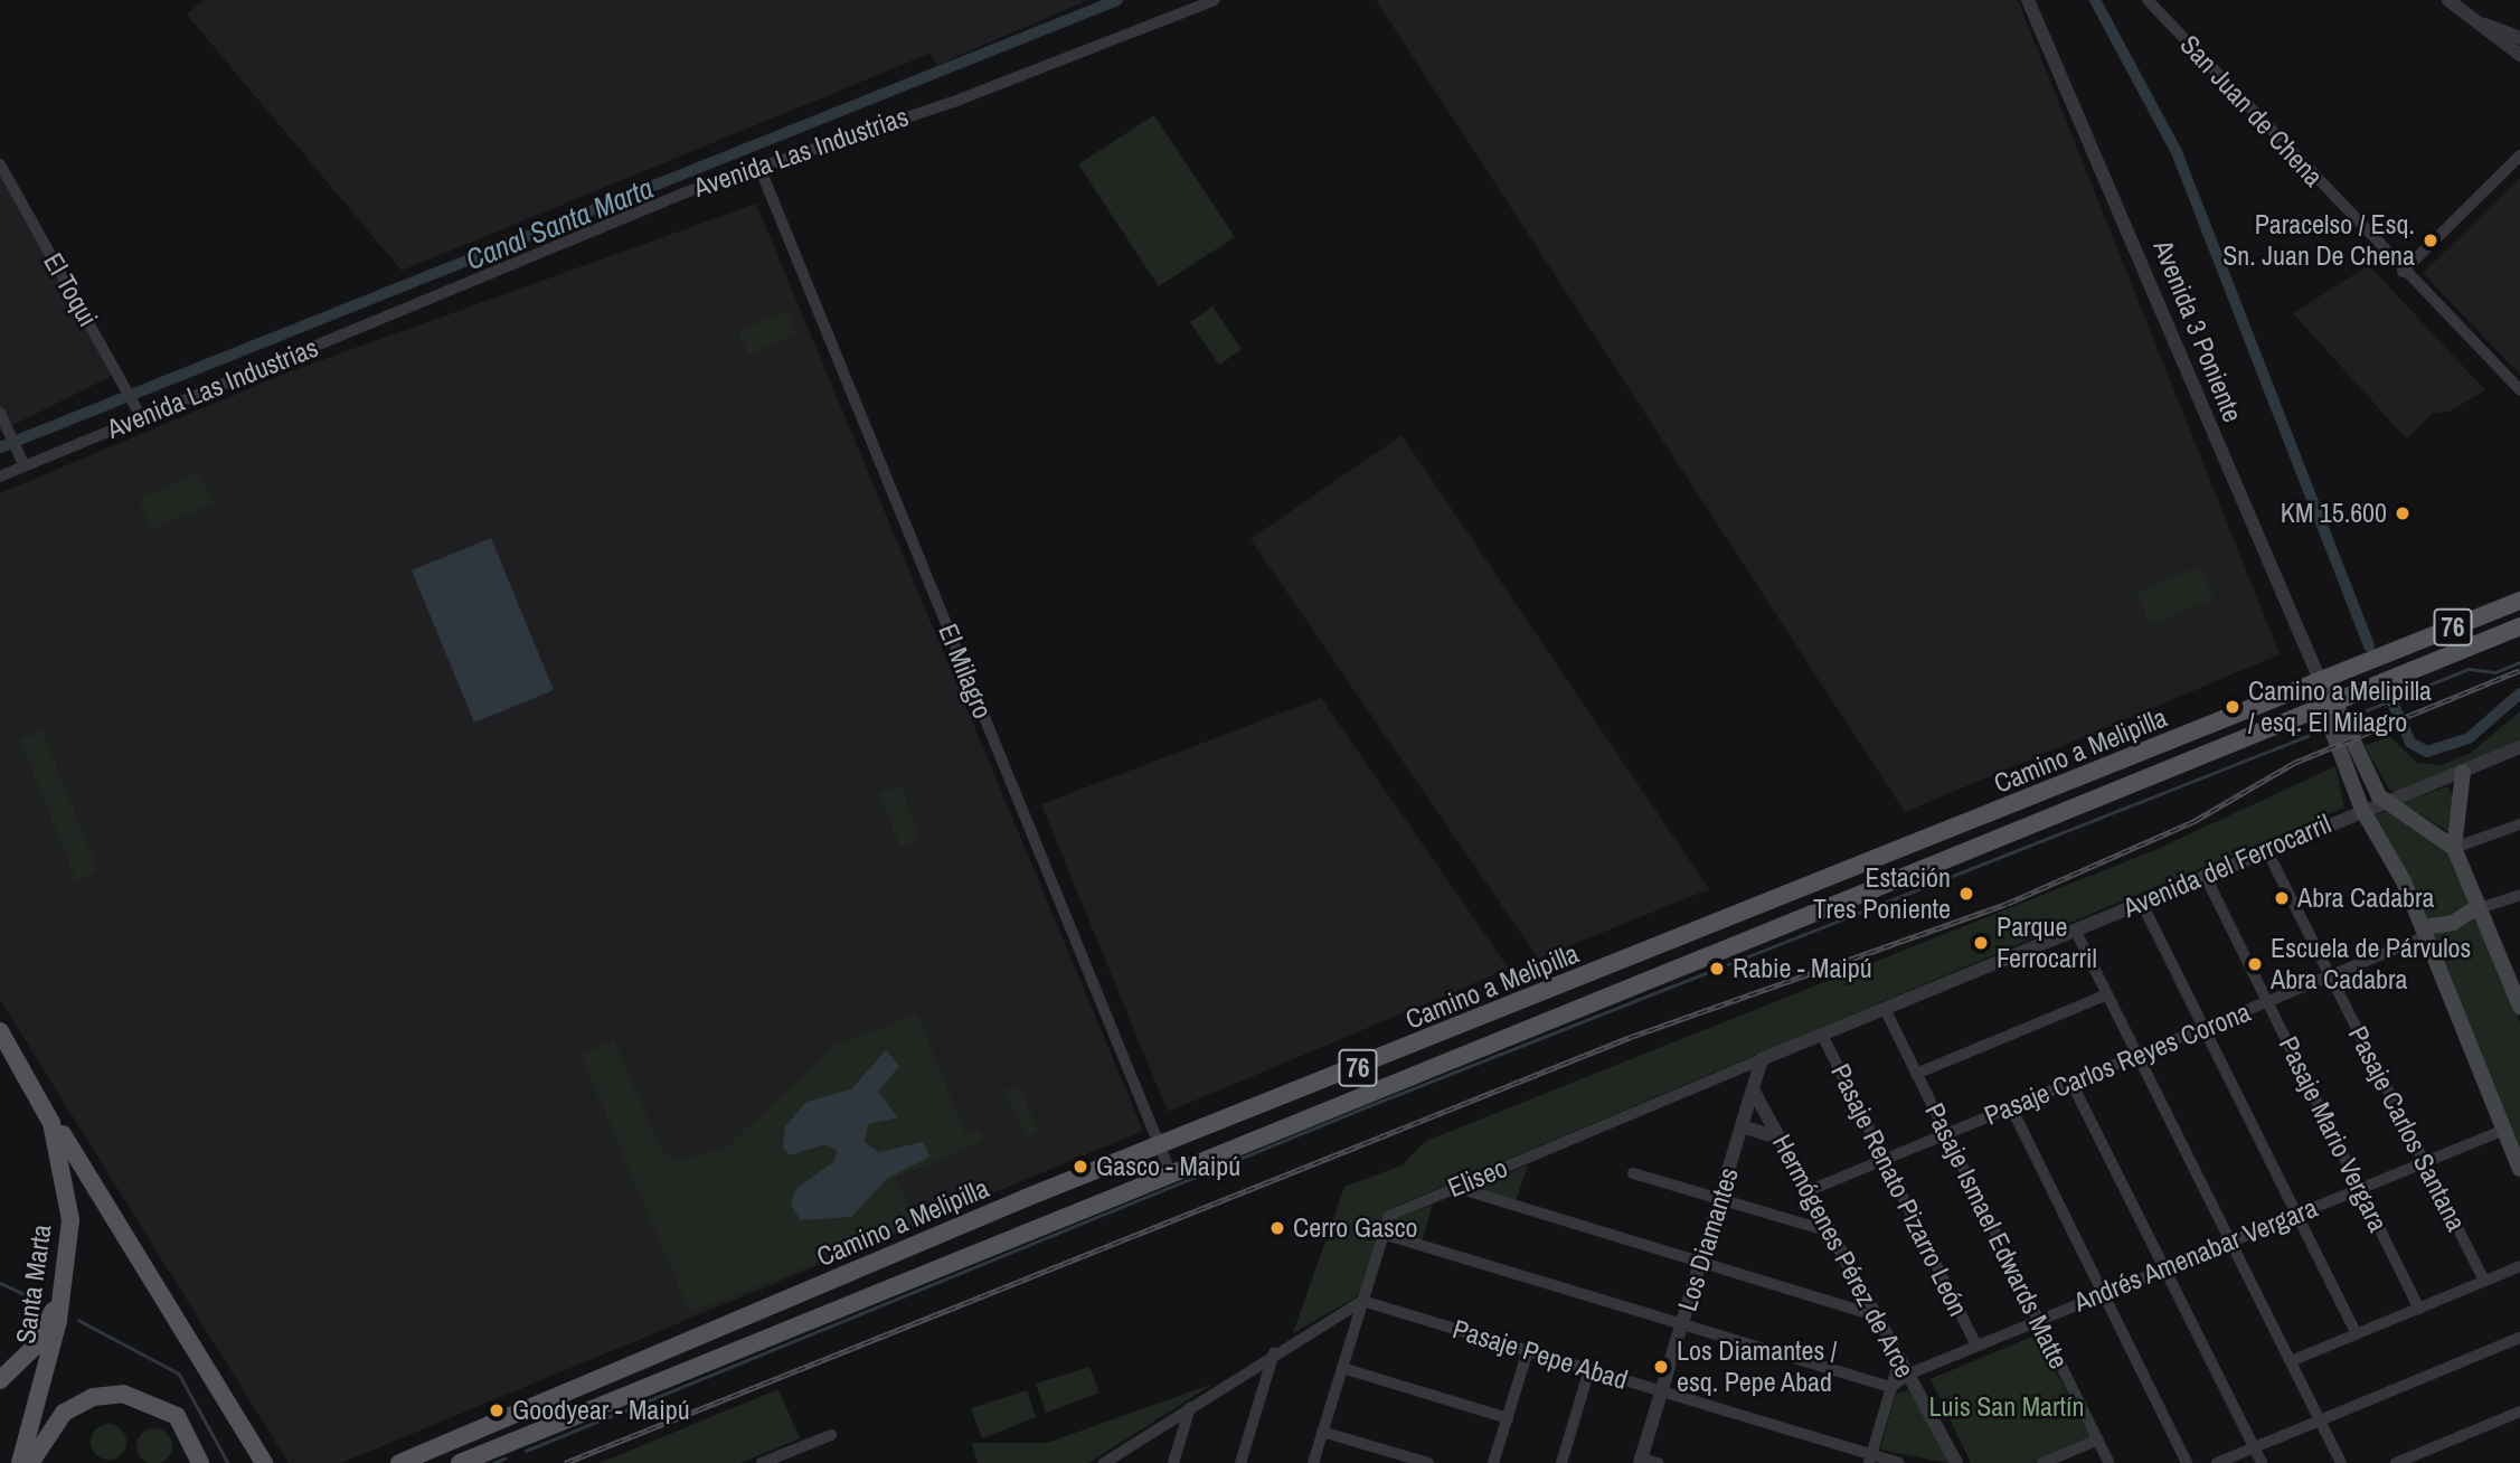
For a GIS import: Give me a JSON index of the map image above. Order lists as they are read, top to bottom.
{
  "streets": {
    "main road": [
      "Avenida 3 Poniente",
      "76",
      "Camino a Melipilla",
      "Santa Marta"
    ],
    "street": [
      "San Juan de Chena",
      "Avenida Las Industrias",
      "El Toqui",
      "El Milagro",
      "Avenida del Ferrocarril",
      "Pasaje Carlos Reyes Corona",
      "Pasaje Carlos Santana",
      "Pasaje Mario Vergara",
      "Eliseo",
      "Pasaje Renato Pizarro León",
      "Pasaje Ismael Edwards Matte",
      "Los Diamantes",
      "Andrés Amenabar Vergara",
      "Hermógenes Pérez de Arce",
      "Pasaje Pepe Abad"
    ]
  },
  "crossings": [
    ["Avenida Las Industrias", "El Toqui"],
    ["Avenida Las Industrias", "El Milagro"],
    ["Avenida 3 Poniente", "Camino a Melipilla"],
    ["Avenida 3 Poniente", "Avenida del Ferrocarril"],
    ["Avenida 3 Poniente", "Pasaje Carlos Reyes Corona"],
    ["Avenida 3 Poniente", "Andrés Amenabar Vergara"],
    ["El Milagro", "Camino a Melipilla"],
    ["Avenida del Ferrocarril", "Pasaje Carlos Santana"],
    ["Avenida del Ferrocarril", "Pasaje Mario Vergara"],
    ["Avenida del Ferrocarril", "Eliseo"],
    ["Avenida del Ferrocarril", "Pasaje Renato Pizarro León"],
    ["Avenida del Ferrocarril", "Pasaje Ismael Edwards Matte"],
    ["Avenida del Ferrocarril", "Los Diamantes"],
    ["Pasaje Carlos Reyes Corona", "Pasaje Carlos Santana"],
    ["Pasaje Carlos Reyes Corona", "Pasaje Mario Vergara"],
    ["Pasaje Carlos Reyes Corona", "Pasaje Renato Pizarro León"],
    ["Pasaje Carlos Reyes Corona", "Pasaje Ismael Edwards Matte"],
    ["Pasaje Carlos Reyes Corona", "Hermógenes Pérez de Arce"],
    ["Pasaje Carlos Santana", "Andrés Amenabar Vergara"],
    ["Pasaje Mario Vergara", "Andrés Amenabar Vergara"],
    ["Eliseo", "Los Diamantes"],
    ["Eliseo", "Pasaje Pepe Abad"],
    ["Pasaje Renato Pizarro León", "Andrés Amenabar Vergara"],
    ["Pasaje Ismael Edwards Matte", "Andrés Amenabar Vergara"],
    ["Los Diamantes", "Hermógenes Pérez de Arce"],
    ["Los Diamantes", "Pasaje Pepe Abad"],
    ["Andrés Amenabar Vergara", "Hermógenes Pérez de Arce"]
  ],
  "water": ["Canal Santa Marta"],
  "parks": ["Luis San Martín"],
  "places": [
    "Paracelso / Esq. Sn. Juan De Chena",
    "KM 15.600",
    "Camino a Melipilla / esq. El Milagro",
    "Estación Tres Poniente",
    "Abra Cadabra",
    "Parque Ferrocarril",
    "Escuela de Párvulos Abra Cadabra",
    "Rabie - Maipú",
    "Gasco - Maipú",
    "Cerro Gasco",
    "Los Diamantes / esq. Pepe Abad",
    "Goodyear - Maipú"
  ]
}
